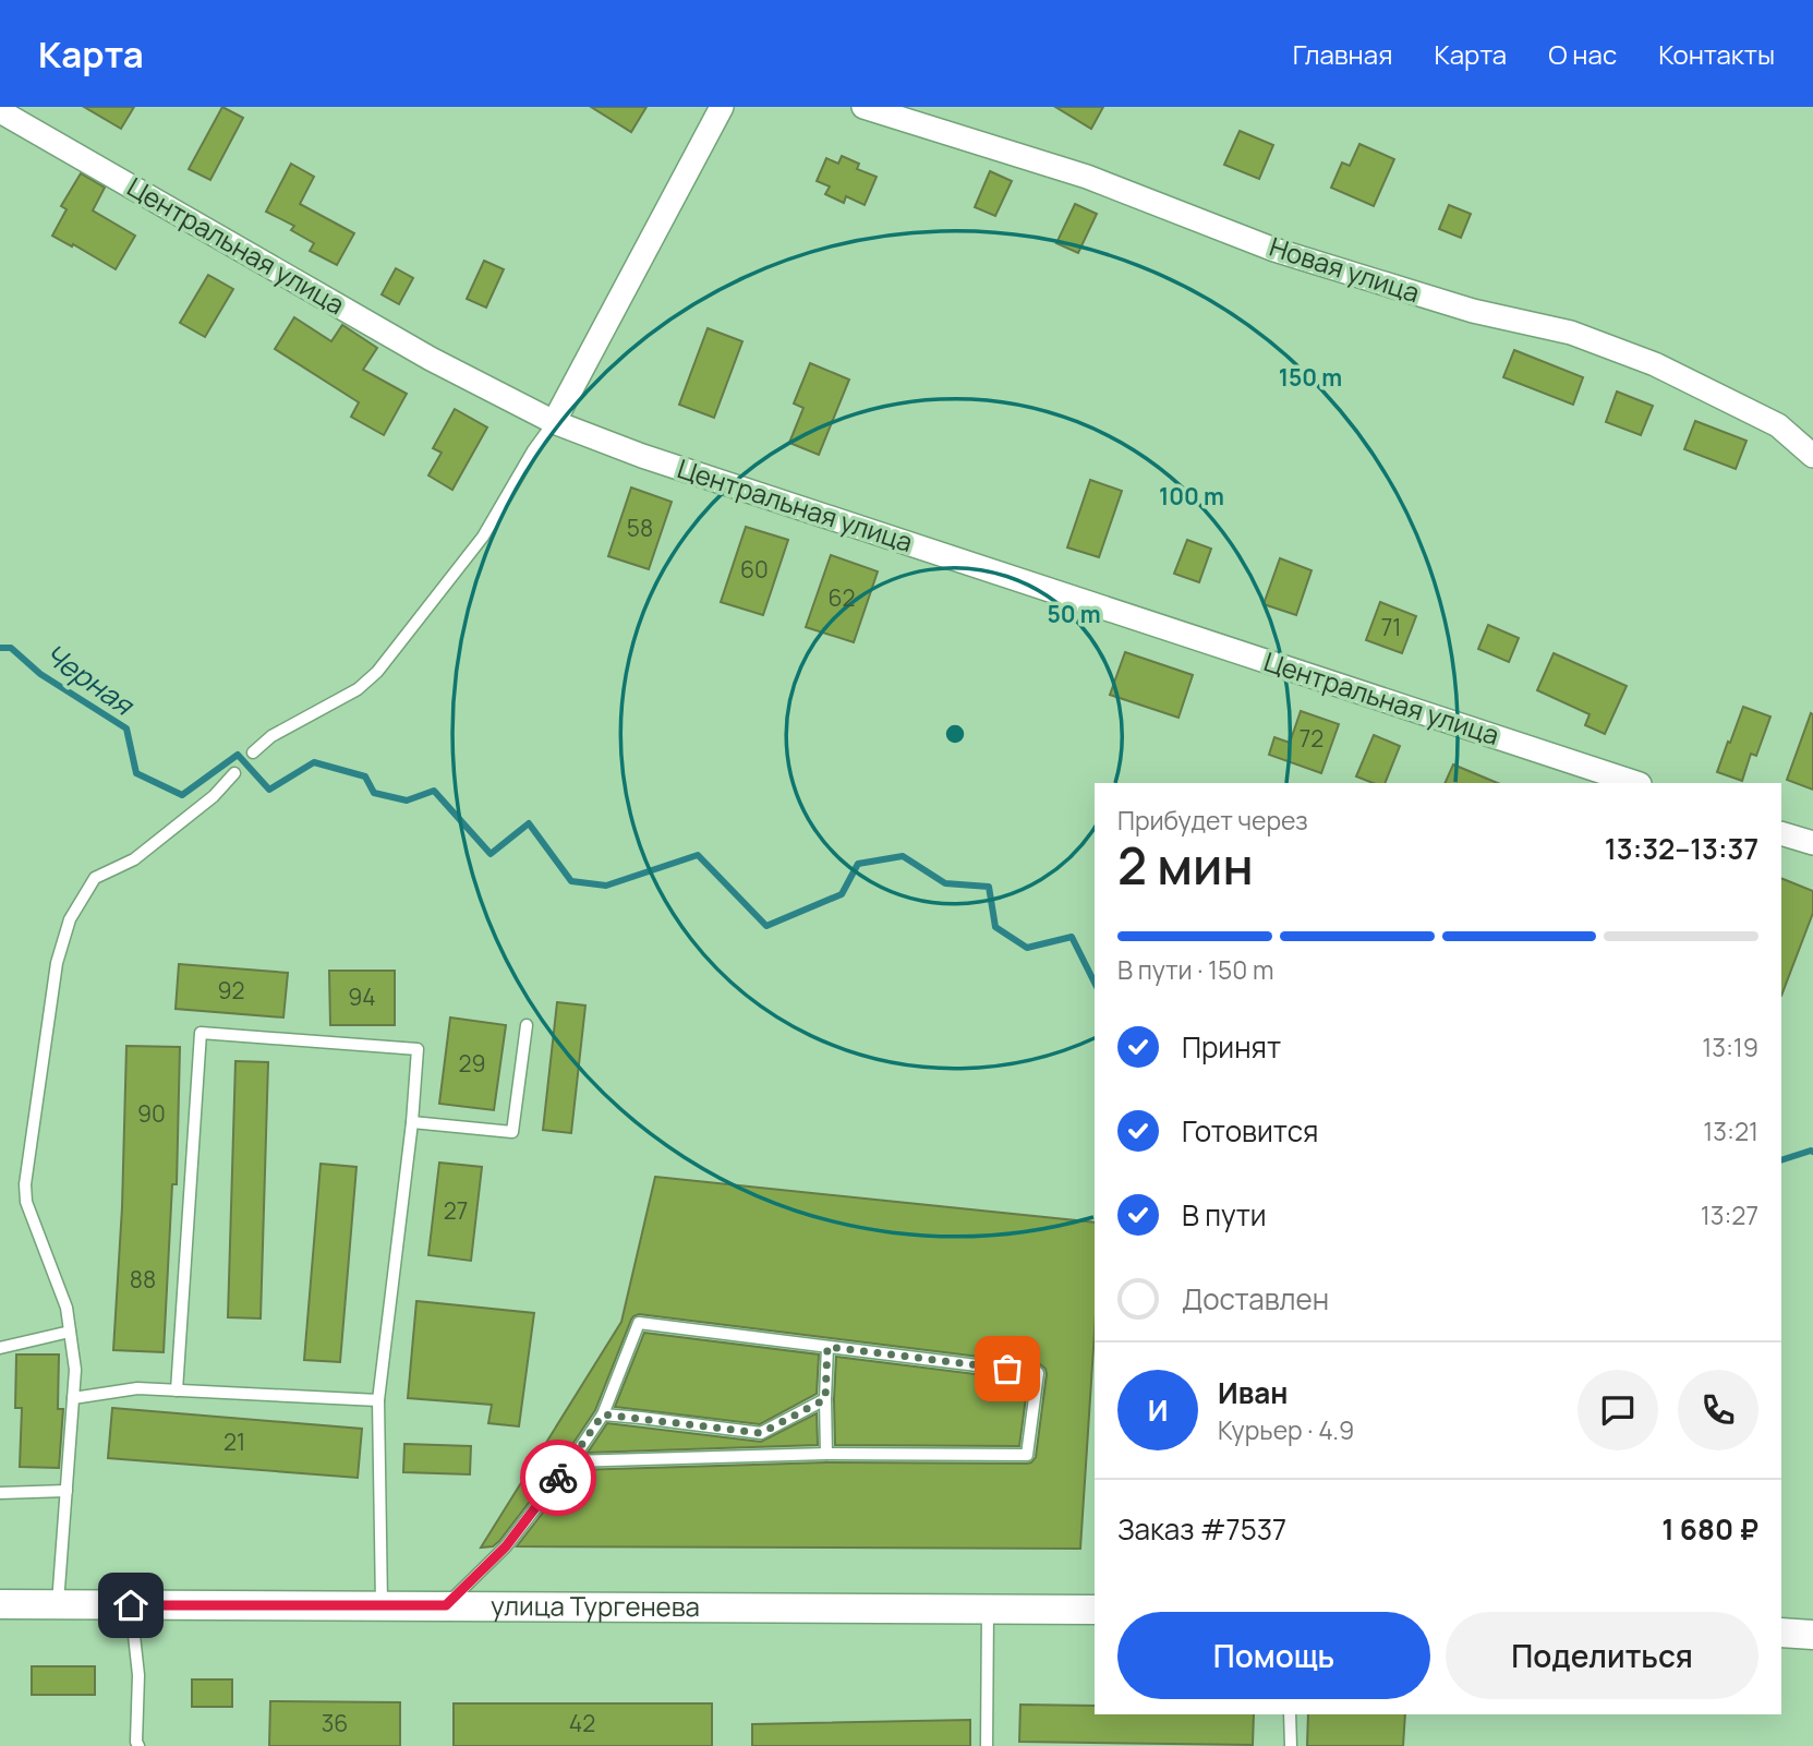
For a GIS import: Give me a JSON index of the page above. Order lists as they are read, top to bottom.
{
  "streets": {
    "street": ["Центральная улица", "Новая улица", "улица Тургенева"]
  },
  "water": ["Черная"],
  "house_numbers": [
    "58",
    "60",
    "62",
    "71",
    "72",
    "92",
    "94",
    "29",
    "90",
    "27",
    "88",
    "21",
    "36",
    "42"
  ],
  "page": {
    "header": "Карта",
    "nav": [
      "Главная",
      "Карта",
      "О нас",
      "Контакты"
    ],
    "heading": ["2 мин", "Прибудет через", "13:32–13:37"],
    "panel": [
      "Иван",
      "Курьер · 4.9",
      "Заказ #7537",
      "1 680 ₽"
    ],
    "bar": "В пути · 150 m",
    "list": [
      ["Принят", "13:19"],
      ["Готовится", "13:21"],
      ["В пути", "13:27"],
      "Доставлен"
    ],
    "round": "И",
    "buttons": ["Помощь", "Поделиться"]
  },
  "rings": ["150 m", "100 m", "50 m"]
}
